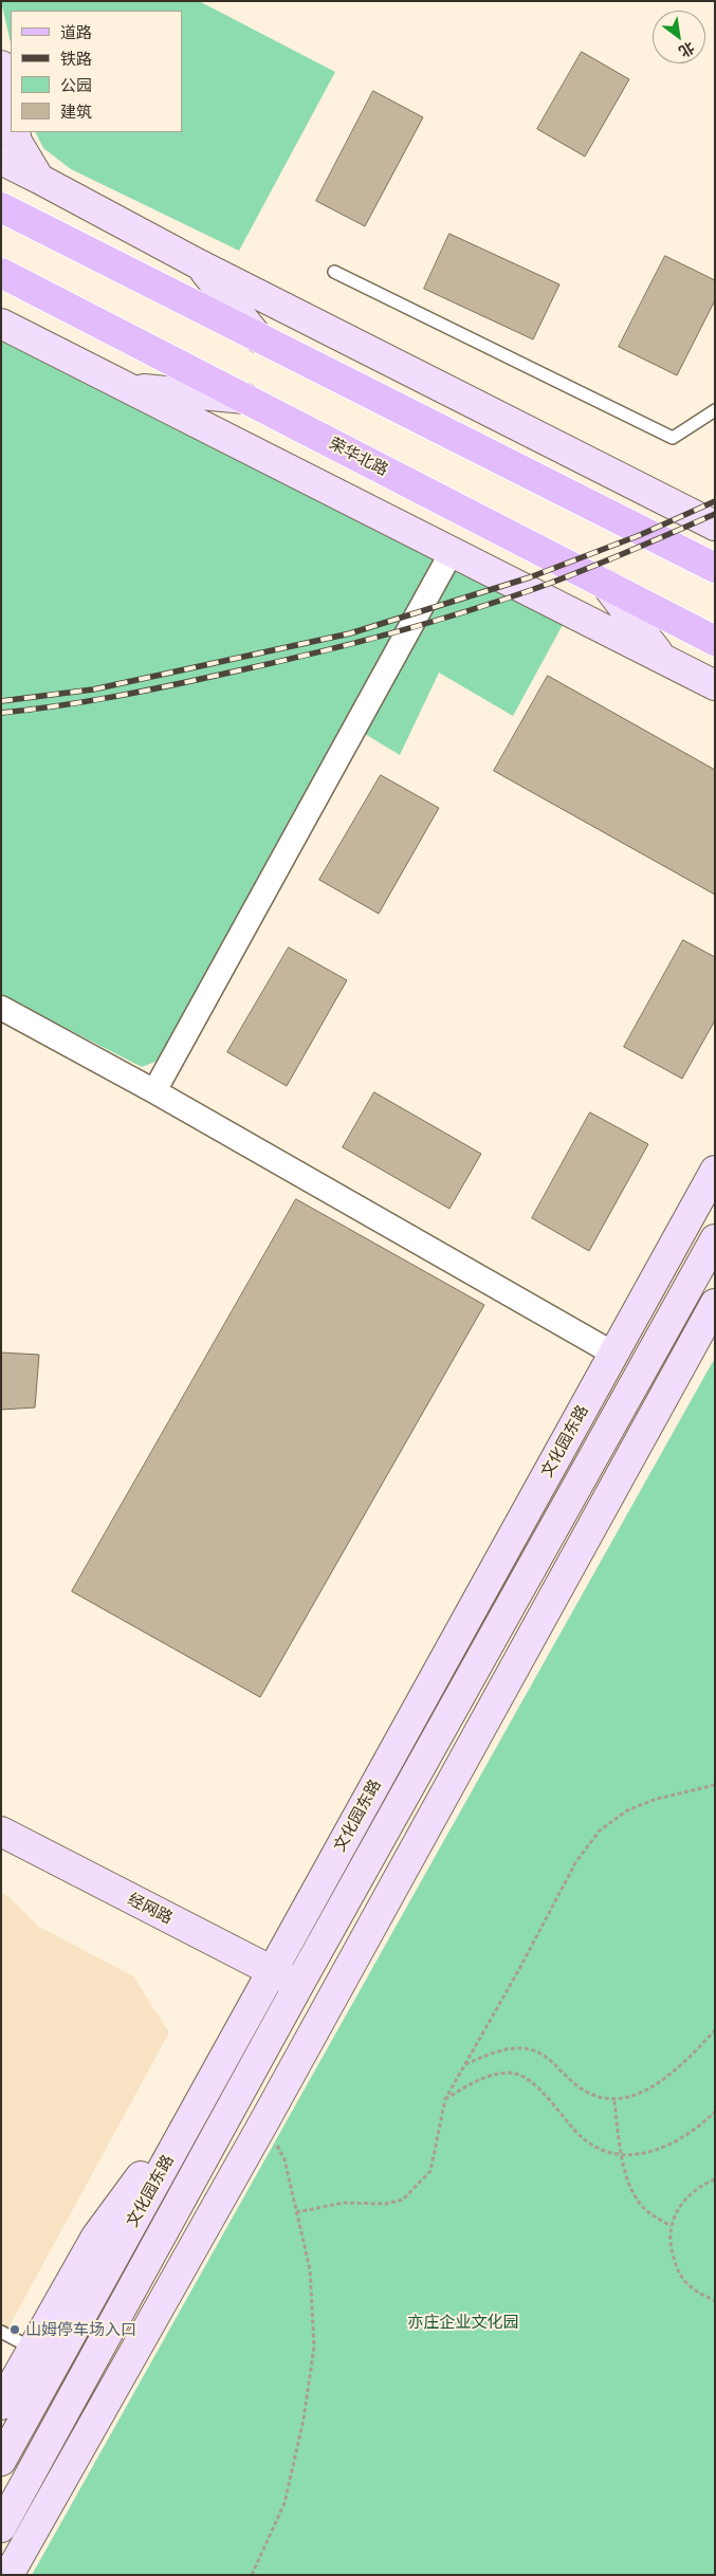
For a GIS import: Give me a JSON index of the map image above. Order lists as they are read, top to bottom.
{
  "streets": {
    "main road": ["荣华北路"],
    "street": ["文化园东路", "经网路"]
  },
  "crossings": [
    ["文化园东路", "经网路"]
  ],
  "parks": ["亦庄企业文化园"],
  "places": ["山姆停车场入口"],
  "legend": [
    "道路",
    "铁路",
    "公园",
    "建筑"
  ],
  "north": "bottom right"
}
